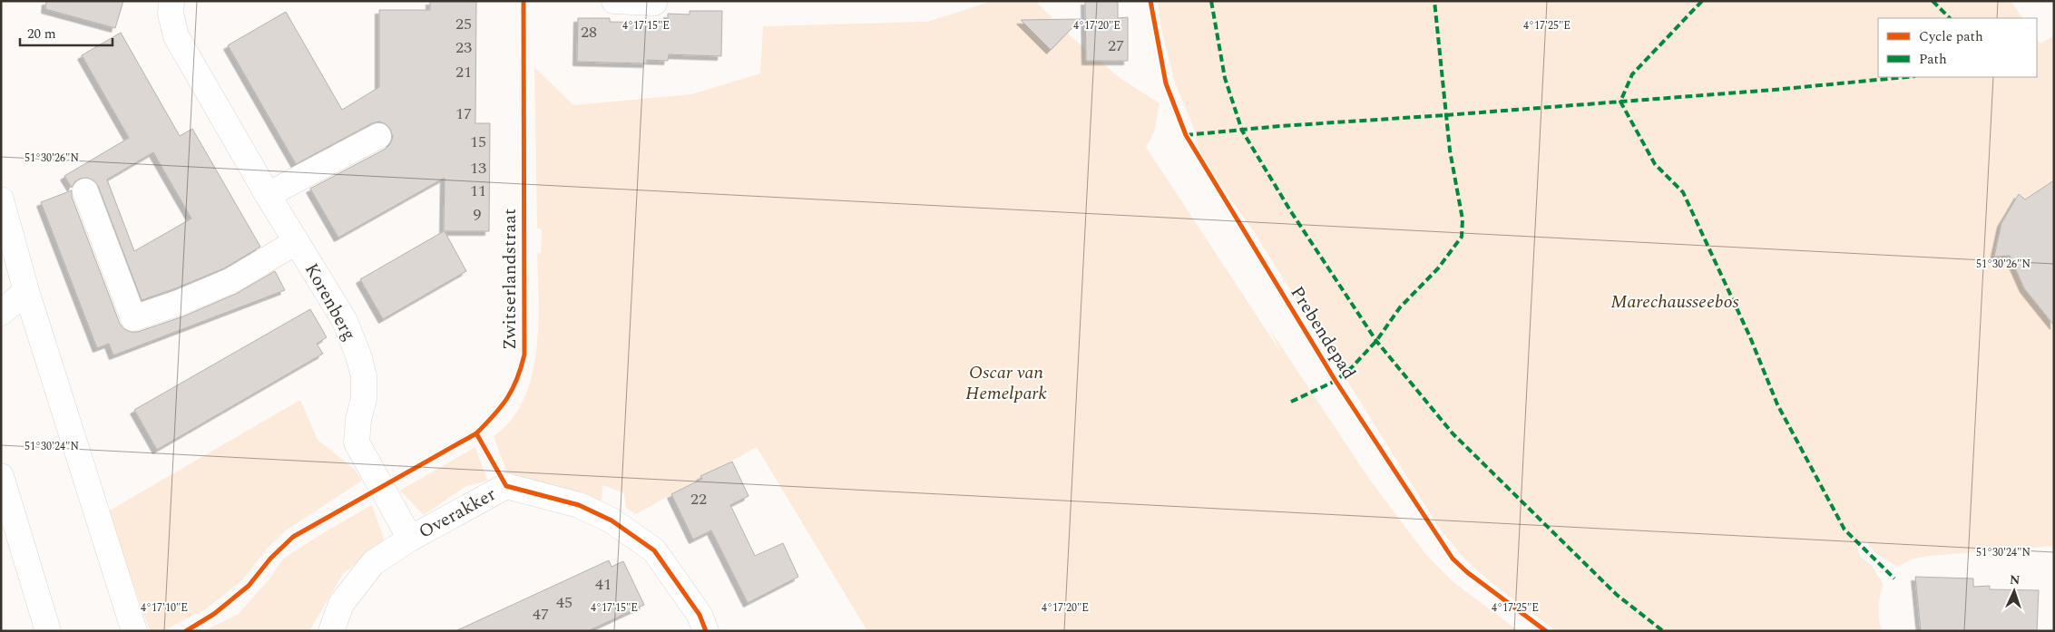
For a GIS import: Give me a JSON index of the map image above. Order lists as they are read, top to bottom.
{
  "streets": {
    "street": ["Korenberg", "Overakker"],
    "cycle path": ["Zwitserlandstraat", "Prebendepad"]
  },
  "crossings": [
    ["Korenberg", "Overakker"]
  ],
  "parks": ["Marechausseebos", "Oscar van Hemelpark"],
  "house_numbers": [
    "25",
    "28",
    "27",
    "23",
    "21",
    "17",
    "15",
    "13",
    "11",
    "9",
    "22",
    "41",
    "45",
    "47"
  ],
  "legend": ["Cycle path", "Path"],
  "scale_bar": "20 m",
  "north": "top",
  "coordinates": [
    "4°17'15\"E",
    "4°17'20\"E",
    "4°17'25\"E",
    "51°30'26\"N",
    "51°30'24\"N",
    "4°17'10\"E"
  ]
}
